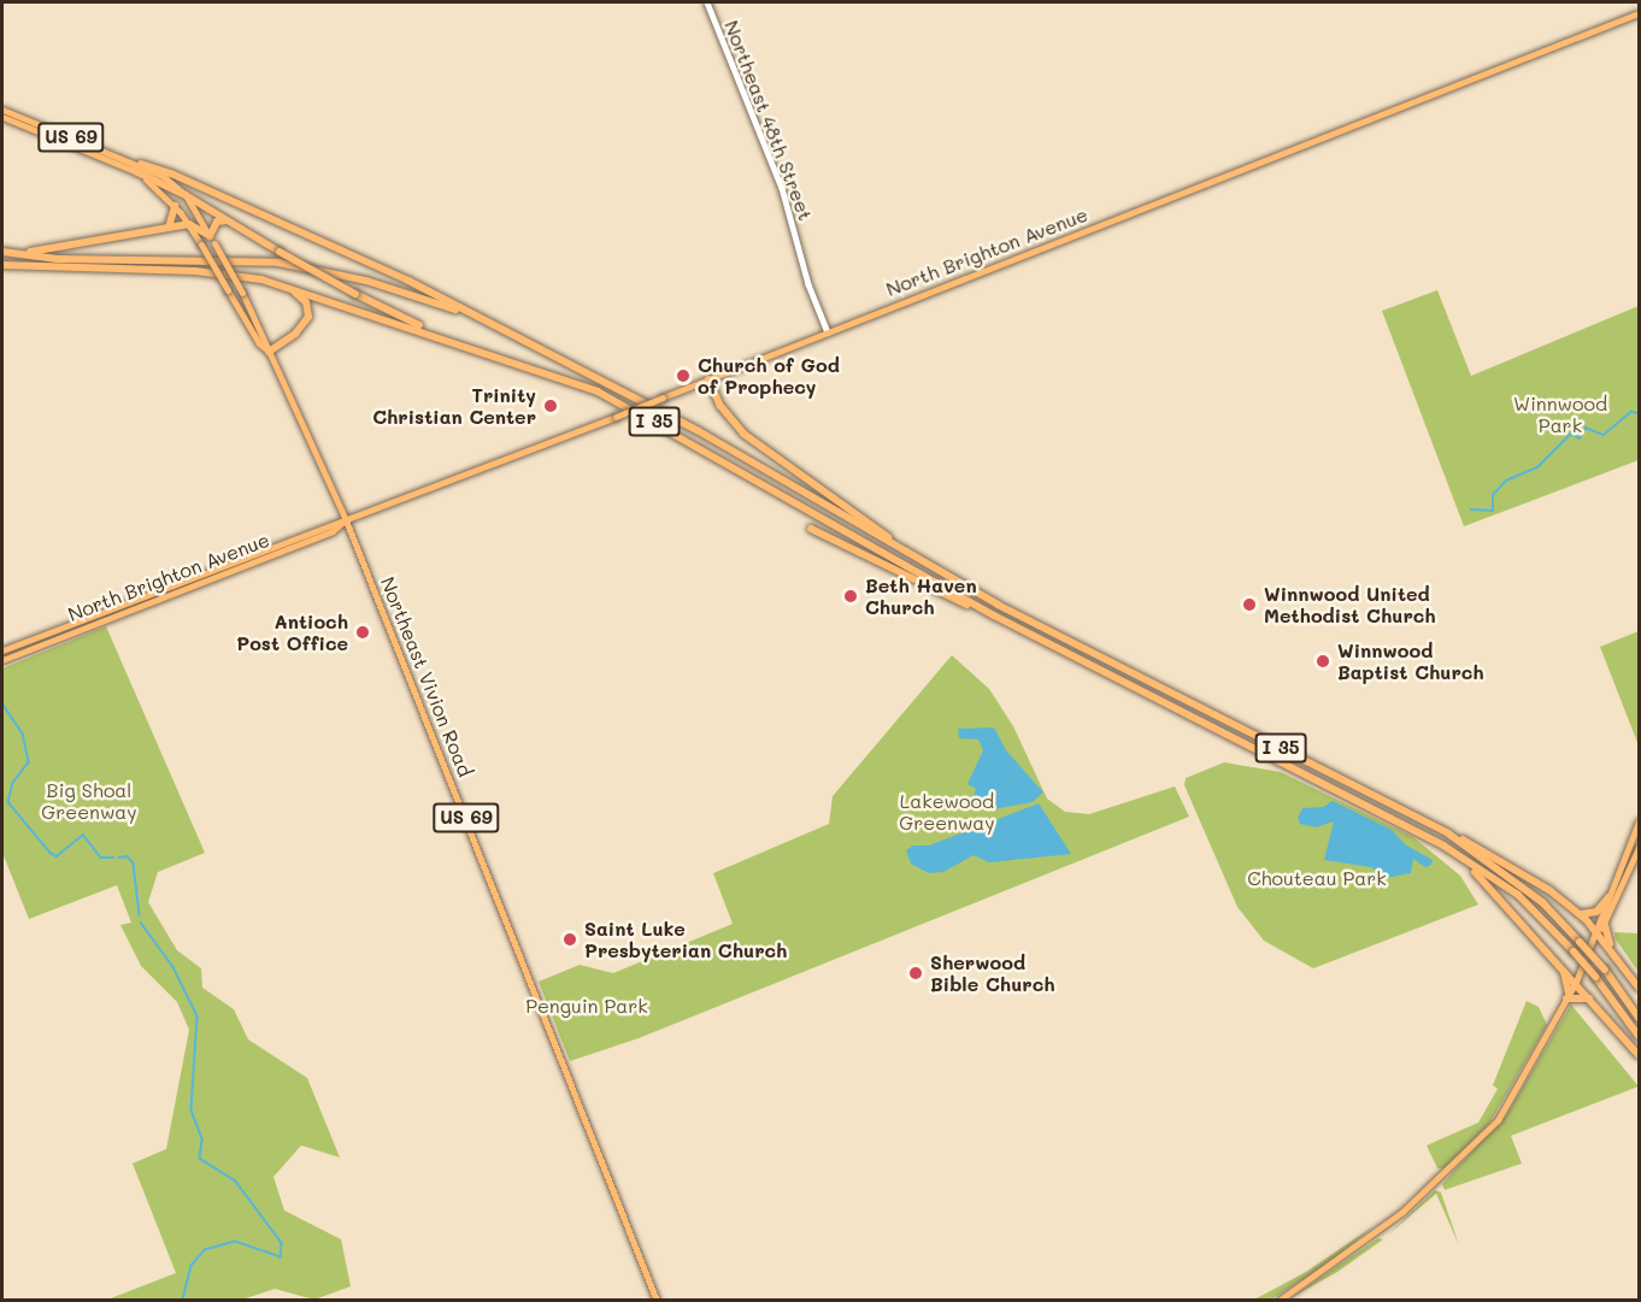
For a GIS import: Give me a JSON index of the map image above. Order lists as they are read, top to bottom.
{
  "streets": {
    "highway": ["I 35"],
    "main road": ["US 69", "North Brighton Avenue", "Northeast Vivion Road"],
    "street": ["Northeast 48th Street"]
  },
  "crossings": [
    ["Northeast 48th Street", "North Brighton Avenue"],
    ["North Brighton Avenue", "Northeast Vivion Road"]
  ],
  "parks": [
    "Winnwood Park",
    "Big Shoal Greenway",
    "Lakewood Greenway",
    "Chouteau Park",
    "Penguin Park"
  ],
  "places": [
    "Church of God of Prophecy",
    "Trinity Christian Center",
    "Beth Haven Church",
    "Winnwood United Methodist Church",
    "Antioch Post Office",
    "Winnwood Baptist Church",
    "Saint Luke Presbyterian Church",
    "Sherwood Bible Church"
  ]
}
